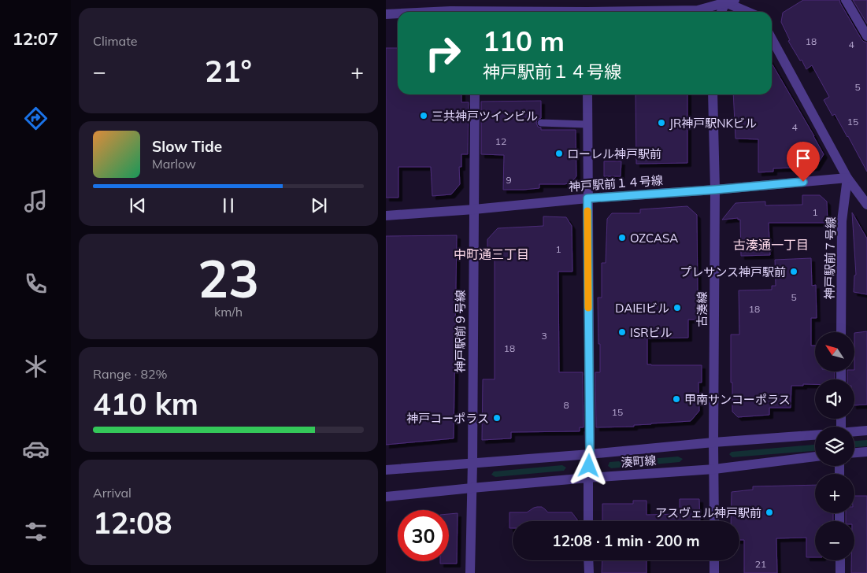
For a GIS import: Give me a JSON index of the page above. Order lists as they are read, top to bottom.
{
  "streets": {
    "street": [
      "神戸駅前１４号線",
      "神戸駅前７号線",
      "古湊線",
      "神戸駅前９号線",
      "湊町線"
    ]
  },
  "crossings": [
    ["神戸駅前１４号線", "神戸駅前７号線"],
    ["神戸駅前１４号線", "古湊線"],
    ["神戸駅前１４号線", "神戸駅前９号線"],
    ["古湊線", "湊町線"],
    ["神戸駅前９号線", "湊町線"]
  ],
  "districts": ["古湊通一丁目", "中町通三丁目"],
  "places": [
    "三共神戸ツインビル",
    "JR神戸駅NKビル",
    "ローレル神戸駅前",
    "OZCASA",
    "プレサンス神戸駅前",
    "DAIEIビル",
    "ISRビル",
    "甲南サンコーポラス",
    "神戸コーポラス",
    "アスヴェル神戸駅前"
  ],
  "house_numbers": [
    "18",
    "4",
    "5",
    "15",
    "4",
    "12",
    "9",
    "1",
    "1",
    "5",
    "18",
    "3",
    "18",
    "8",
    "15",
    "21"
  ],
  "north": "top left",
  "page": {
    "tabs": "12:07",
    "tile": [
      "Climate",
      ["23", "km/h"],
      ["Range · 82%", "410 km"],
      ["Arrival", "12:08"]
    ],
    "turn": ["110 m", "神戸駅前１４号線"],
    "heat": ["−", "21°", "+"],
    "song": ["Slow Tide", "Marlow"],
    "map_buttons": ["+", "−"],
    "limit": "30",
    "trip": "12:08 · 1 min · 200 m"
  }
}
